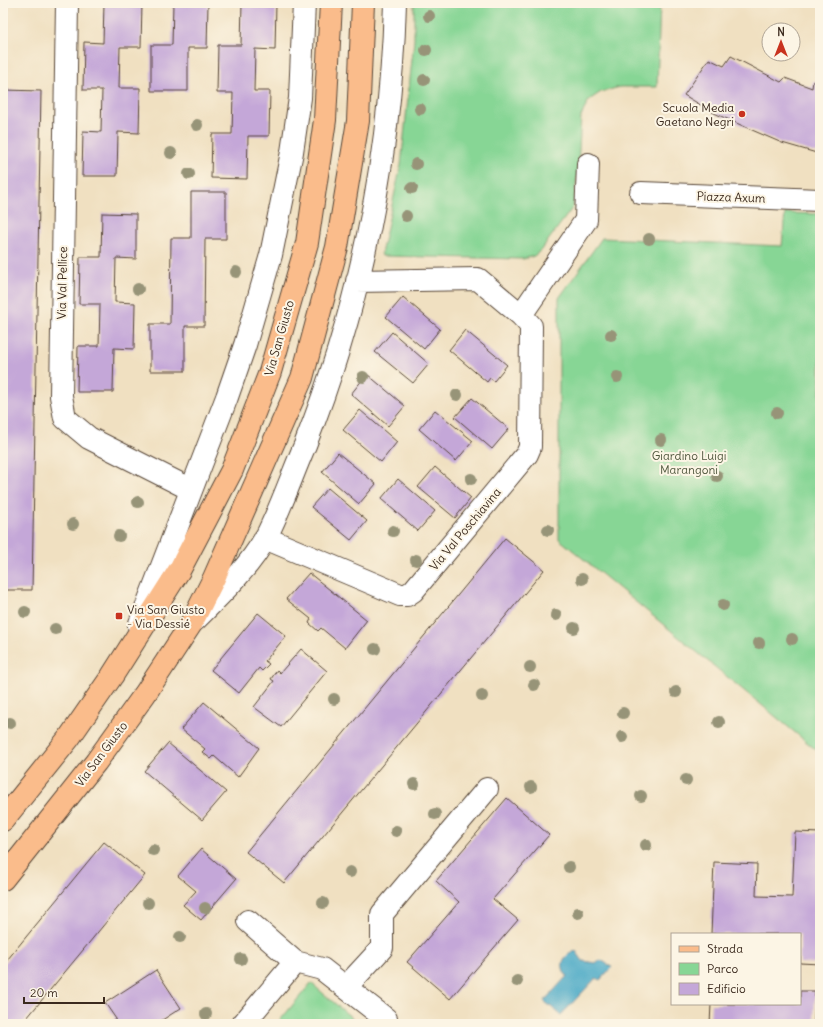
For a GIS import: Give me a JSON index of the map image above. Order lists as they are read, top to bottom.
{
  "streets": {
    "main road": ["Via San Giusto"],
    "street": ["Piazza Axum", "Via Val Pellice", "Via Val Poschiavina"]
  },
  "crossings": [
    ["Via Val Pellice", "Via San Giusto"],
    ["Via San Giusto", "Via Val Poschiavina"]
  ],
  "parks": ["Giardino Luigi Marangoni"],
  "places": {
    "other": ["Scuola Media Gaetano Negri"],
    "transit": ["Via San Giusto - Via Dessié"]
  },
  "legend": ["Strada", "Parco", "Edificio"],
  "scale_bar": "20 m",
  "north": "top"
}
